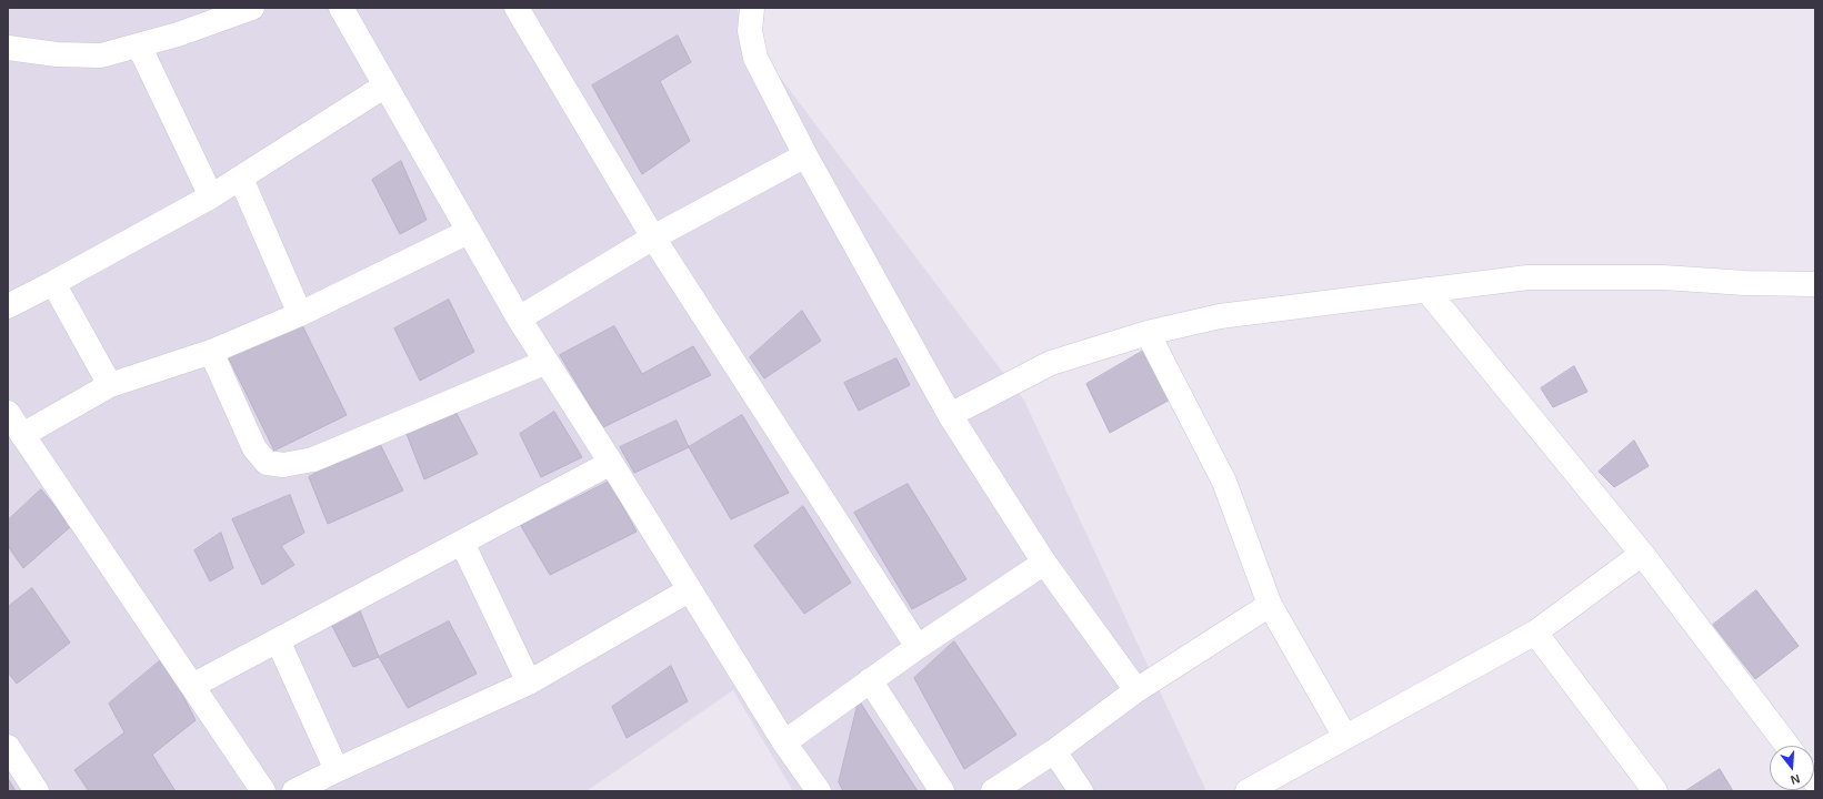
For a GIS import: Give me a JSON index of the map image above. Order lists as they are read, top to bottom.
{
  "north": "bottom"
}
